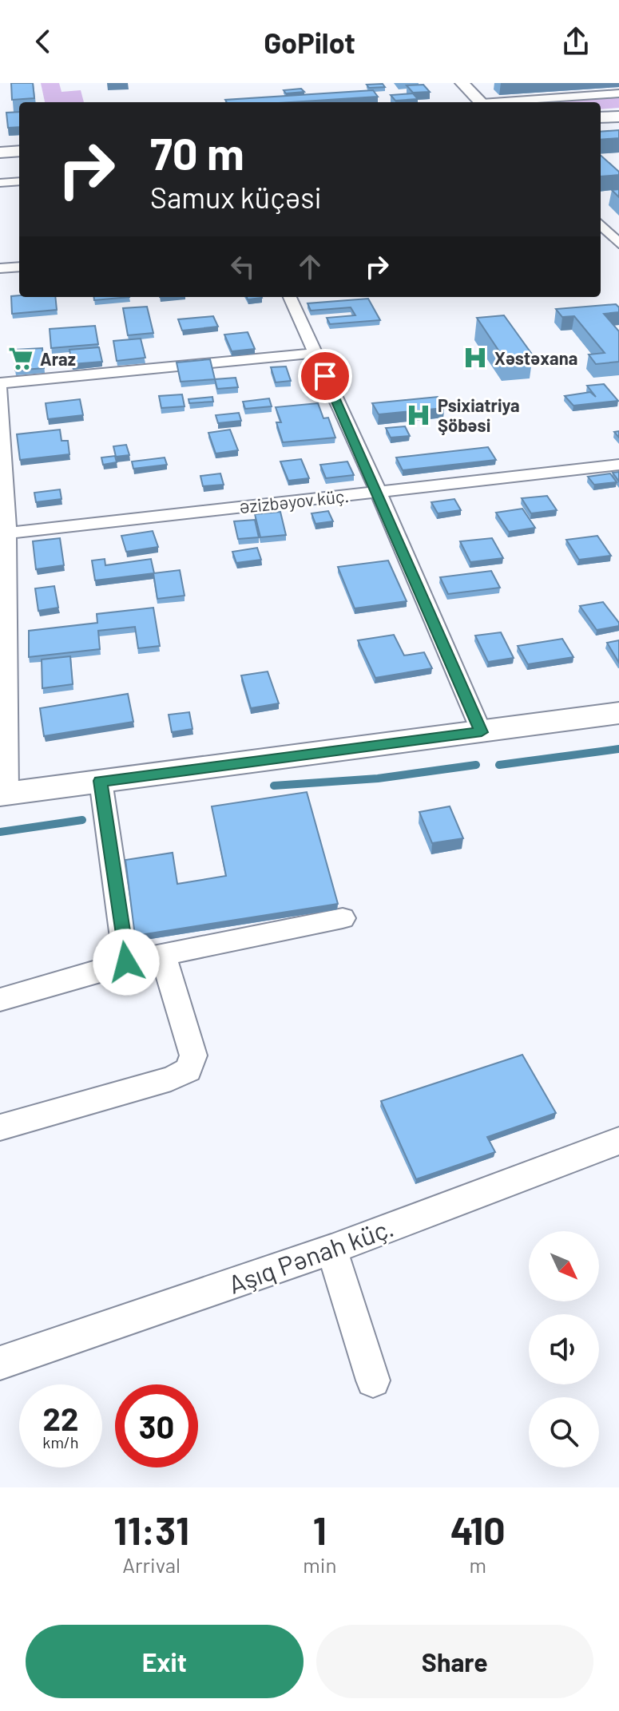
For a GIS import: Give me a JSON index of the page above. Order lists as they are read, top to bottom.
{
  "streets": {
    "street": ["Əzizbəyov küç.", "Aşıq Pənah küç."]
  },
  "places": {
    "hospital": ["Xəstəxana", "Psixiatriya Şöbəsi"],
    "supermarket": ["Araz"]
  },
  "north": "bottom right",
  "page": {
    "header": "GoPilot",
    "turn": ["70 m", "Samux küçəsi"],
    "speed": "22 km/h",
    "limit": "30",
    "eta": [
      "11:31",
      "Arrival",
      "1",
      "min",
      "410",
      "m"
    ],
    "buttons": ["Exit", "Share"]
  }
}
